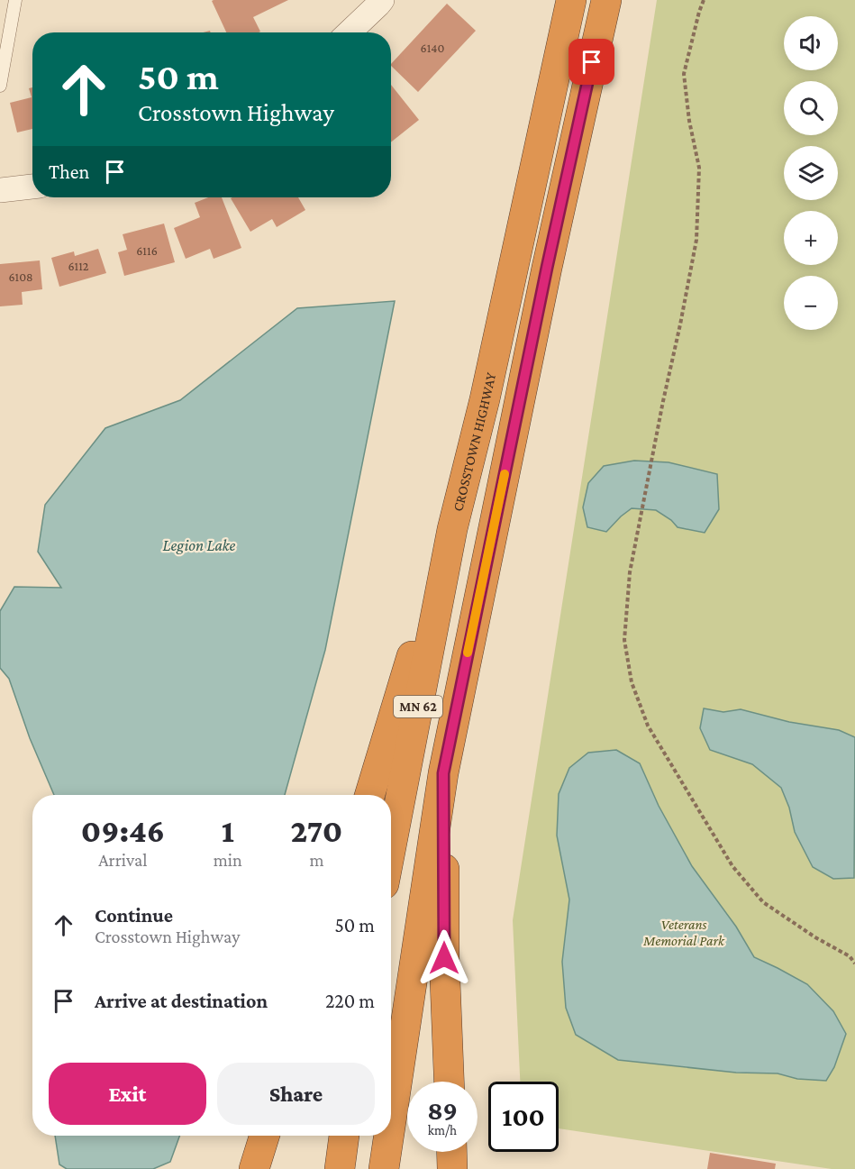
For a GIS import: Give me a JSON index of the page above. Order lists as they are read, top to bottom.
{
  "streets": {
    "highway": ["CROSSTOWN HIGHWAY", "MN 62"]
  },
  "water": ["Legion Lake"],
  "parks": ["Veterans Memorial Park"],
  "house_numbers": [
    "6140",
    "6116",
    "6112",
    "6108"
  ],
  "page": {
    "map_buttons": ["+", "−"],
    "turn": ["50 m", "Crosstown Highway"],
    "then": "Then",
    "eta": [
      "09:46",
      "Arrival",
      "1",
      "min",
      "270",
      "m"
    ],
    "list": [
      {
        "name": "Continue",
        "note": "Crosstown Highway",
        "value": "50 m"
      },
      {
        "name": "Arrive at destination",
        "value": "220 m"
      }
    ],
    "buttons": ["Exit", "Share"],
    "speed": "89 km/h",
    "limit": "100"
  }
}
